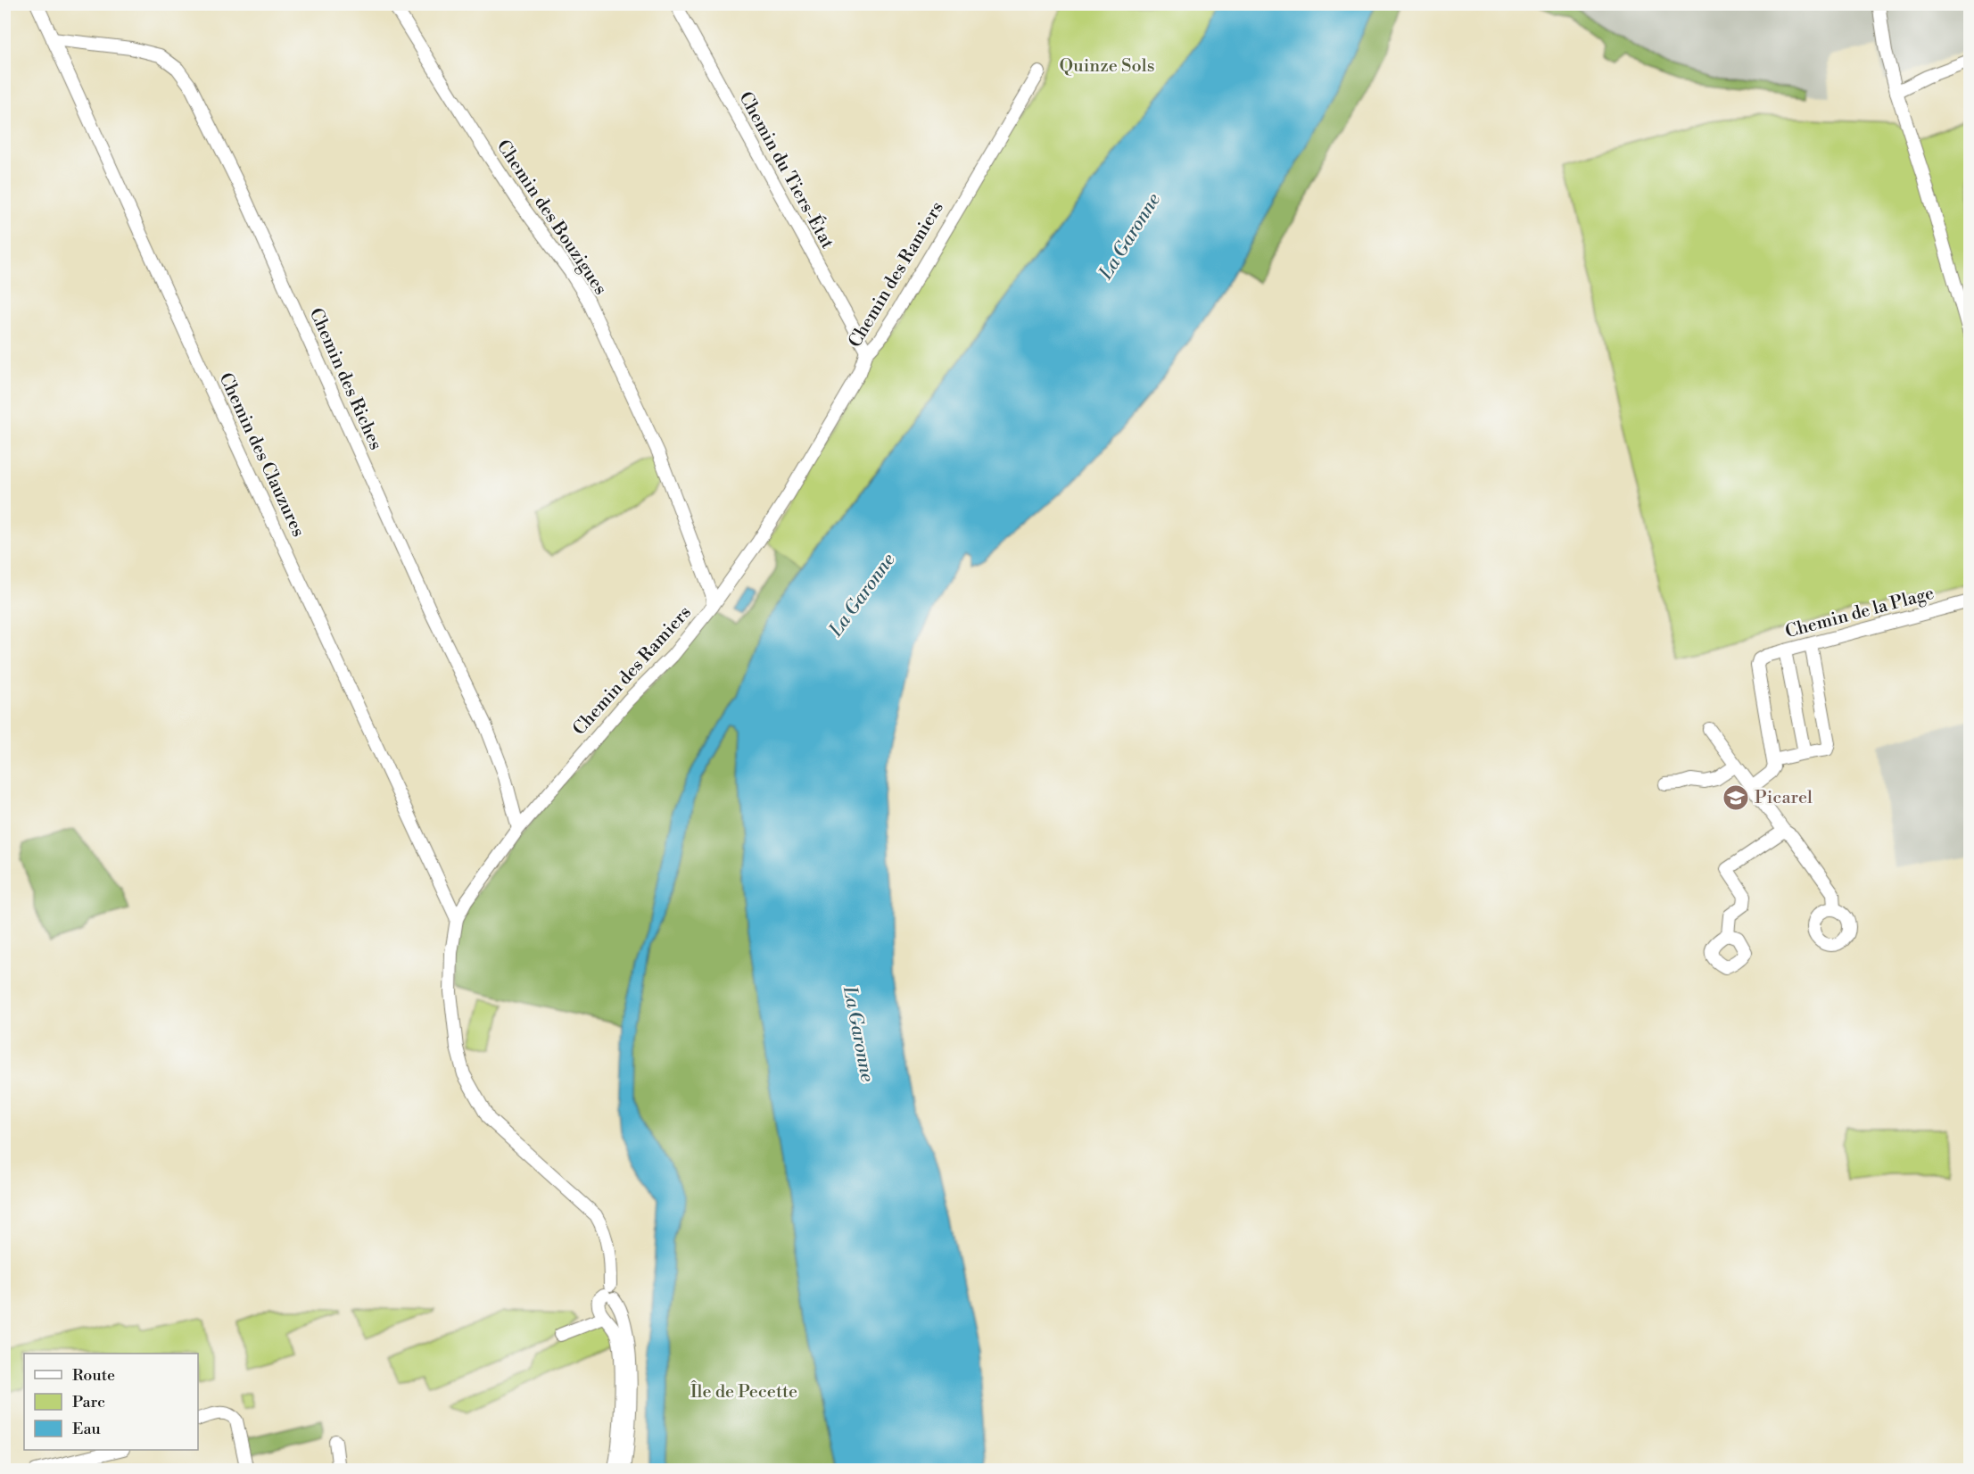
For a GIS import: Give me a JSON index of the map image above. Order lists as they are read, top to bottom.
{
  "streets": {
    "street": [
      "Chemin du Tiers-État",
      "Chemin des Bouzigues",
      "Chemin des Ramiers",
      "Chemin des Riches",
      "Chemin des Clauzures",
      "Chemin de la Plage"
    ]
  },
  "crossings": [
    ["Chemin du Tiers-État", "Chemin des Ramiers"],
    ["Chemin des Bouzigues", "Chemin des Ramiers"],
    ["Chemin des Ramiers", "Chemin des Riches"],
    ["Chemin des Ramiers", "Chemin des Clauzures"],
    ["Chemin des Riches", "Chemin des Clauzures"]
  ],
  "water": ["La Garonne"],
  "parks": ["Quinze Sols", "Île de Pecette"],
  "places": {
    "school or university": ["Picarel"]
  },
  "legend": ["Route", "Parc", "Eau"]
}
